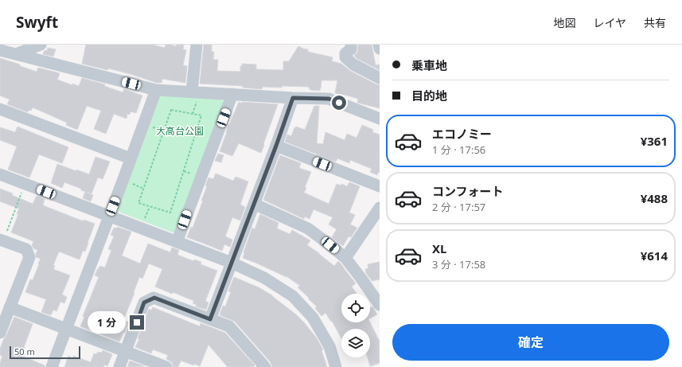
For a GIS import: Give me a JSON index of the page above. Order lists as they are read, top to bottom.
{
  "parks": ["大高台公園"],
  "scale_bar": "50 m",
  "page": {
    "header": "Swyft",
    "nav": ["地図", "レイヤ", "共有"],
    "banner": ["乗車地", "目的地"],
    "list": [
      {
        "name": "エコノミー",
        "note": "1 分 · 17:56",
        "value": "¥361"
      },
      {
        "name": "コンフォート",
        "note": "2 分 · 17:57",
        "value": "¥488"
      },
      {
        "name": "XL",
        "note": "3 分 · 17:58",
        "value": "¥614"
      }
    ],
    "bubble": "1 分",
    "buttons": "確定",
    "scale": "50 m"
  }
}
